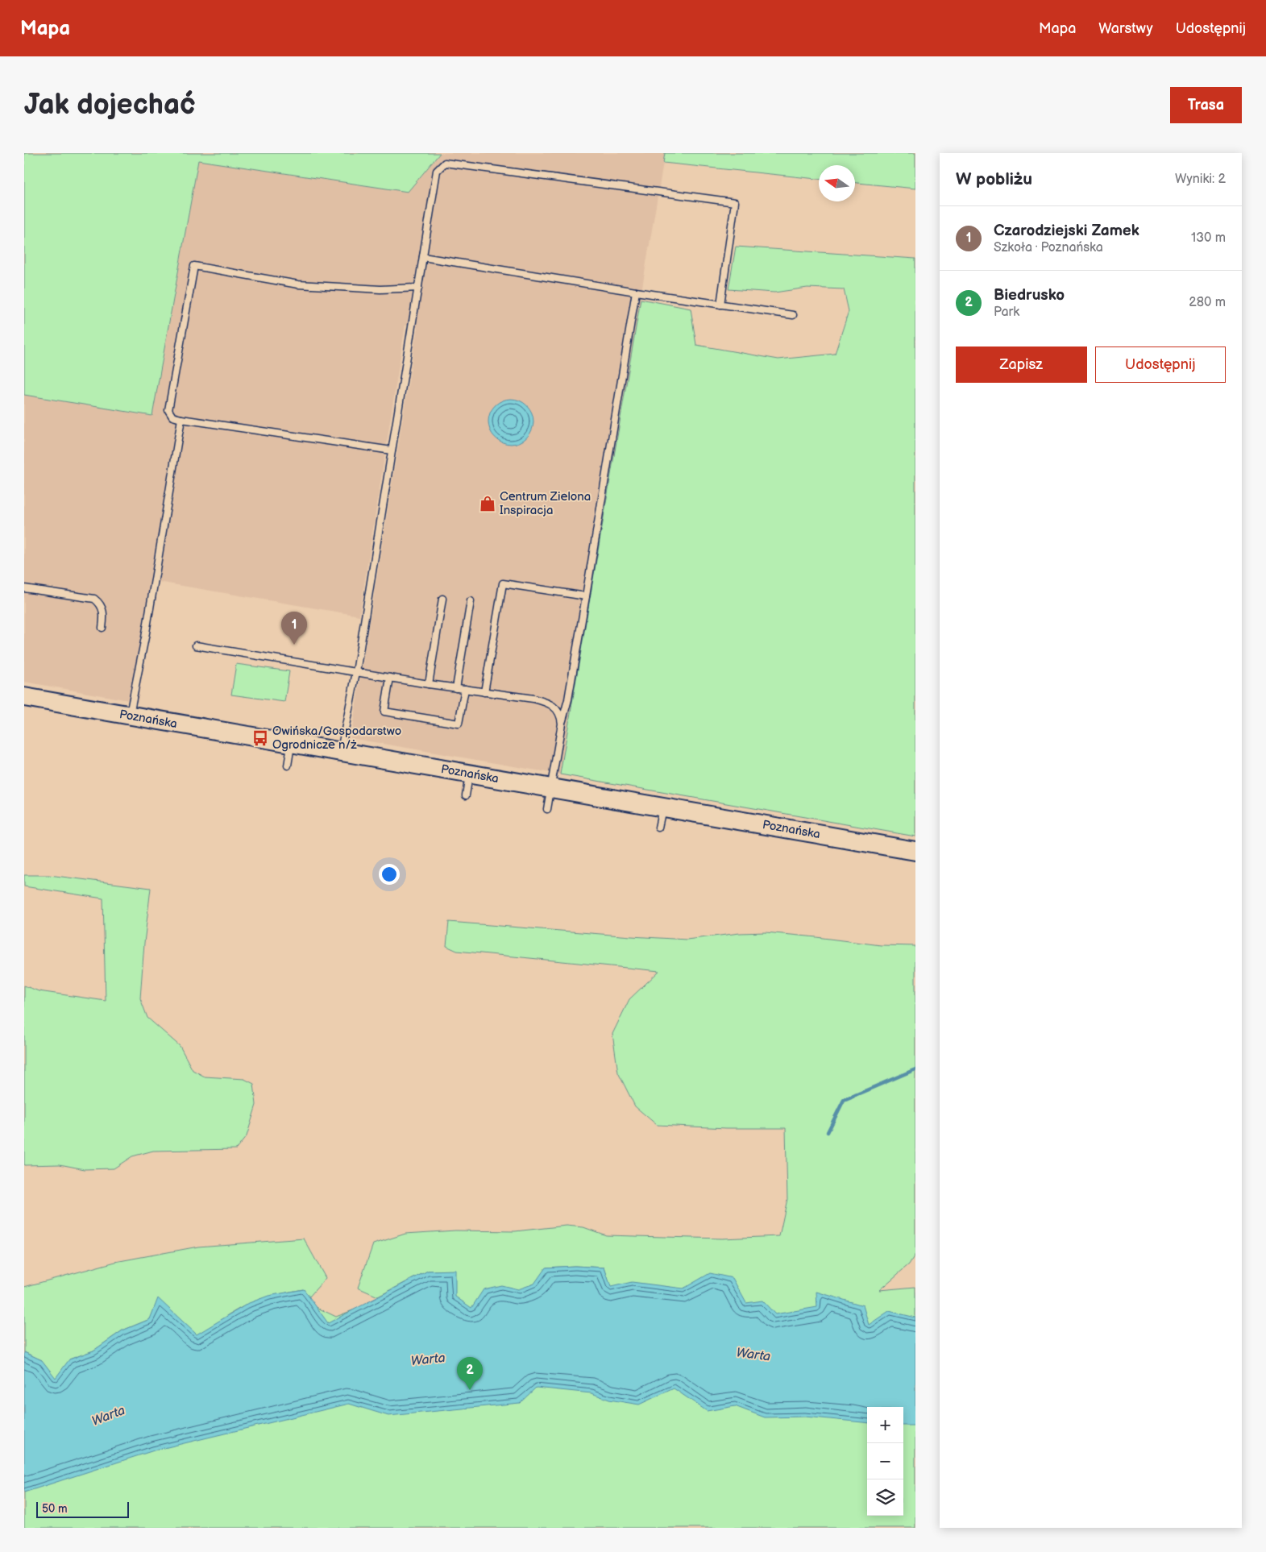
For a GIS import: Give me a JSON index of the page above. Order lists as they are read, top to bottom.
{
  "streets": {
    "main road": ["Poznańska"]
  },
  "water": ["Warta"],
  "places": {
    "shop": ["Centrum Zielona Inspiracja"],
    "bus stop": ["Owińska/Gospodarstwo Ogrodnicze n/ż"]
  },
  "scale_bar": "50 m",
  "north": "left",
  "page": {
    "header": "Mapa",
    "nav": ["Mapa", "Warstwy", "Udostępnij"],
    "buttons": [
      "Trasa",
      ["Zapisz", "Udostępnij"]
    ],
    "title": "Jak dojechać",
    "heading": ["W pobliżu", "Wyniki: 2"],
    "list": [
      {
        "mark": "1",
        "name": "Czarodziejski Zamek",
        "note": "Szkoła · Poznańska",
        "value": "130 m"
      },
      {
        "mark": "2",
        "name": "Biedrusko",
        "note": "Park",
        "value": "280 m"
      }
    ],
    "pins": ["1", "2"],
    "map_buttons": ["+", "−"],
    "scale": "50 m"
  }
}
